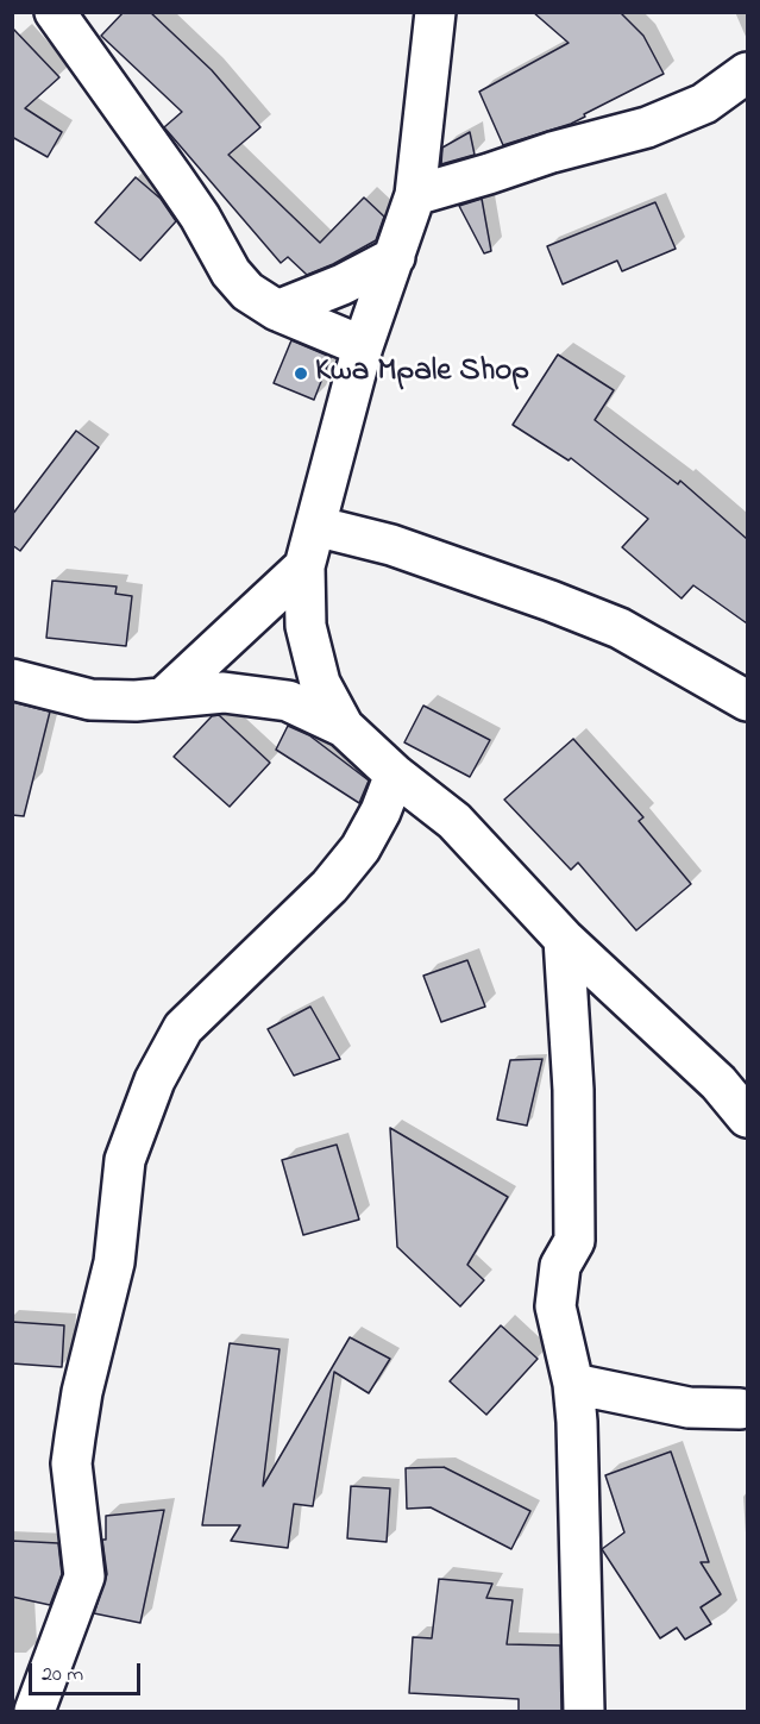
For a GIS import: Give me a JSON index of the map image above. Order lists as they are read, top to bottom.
{
  "places": ["Kwa Mpale Shop"],
  "scale_bar": "20 m"
}
